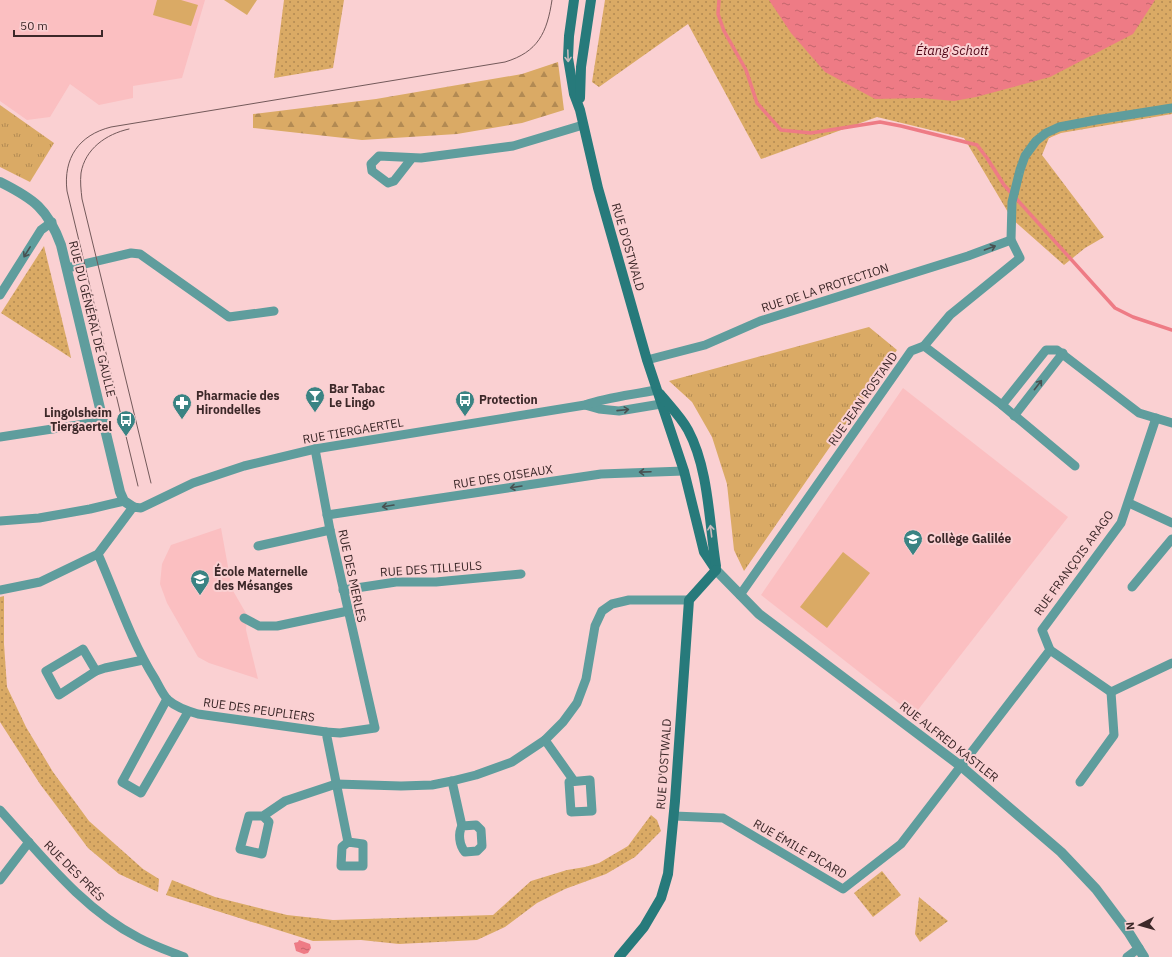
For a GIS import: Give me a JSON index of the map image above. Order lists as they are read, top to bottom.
{
  "streets": {
    "main road": ["RUE D'OSTWALD"],
    "street": [
      "RUE DE LA PROTECTION",
      "RUE DU GÉNÉRAL DE GAULLE",
      "RUE JEAN ROSTAND",
      "RUE TIERGAERTEL",
      "RUE DES OISEAUX",
      "RUE FRANÇOIS ARAGO",
      "RUE DES TILLEULS",
      "RUE DES MERLES",
      "RUE DES PEUPLIERS",
      "RUE ALFRED KASTLER",
      "RUE ÉMILE PICARD",
      "RUE DES PRÉS"
    ]
  },
  "crossings": [
    ["RUE D'OSTWALD", "RUE DE LA PROTECTION"],
    ["RUE D'OSTWALD", "RUE TIERGAERTEL"],
    ["RUE D'OSTWALD", "RUE DES OISEAUX"],
    ["RUE D'OSTWALD", "RUE ALFRED KASTLER"],
    ["RUE D'OSTWALD", "RUE ÉMILE PICARD"],
    ["RUE DE LA PROTECTION", "RUE JEAN ROSTAND"],
    ["RUE JEAN ROSTAND", "RUE ALFRED KASTLER"],
    ["RUE TIERGAERTEL", "RUE DES MERLES"],
    ["RUE DES OISEAUX", "RUE DES MERLES"],
    ["RUE DES TILLEULS", "RUE DES MERLES"],
    ["RUE DES MERLES", "RUE DES PEUPLIERS"],
    ["RUE ALFRED KASTLER", "RUE ÉMILE PICARD"]
  ],
  "one_way": ["RUE DE LA PROTECTION", "RUE DES OISEAUX"],
  "water": ["Étang Schott"],
  "places": {
    "bar": ["Bar Tabac Le Lingo"],
    "bus stop": ["Protection", "Lingolsheim Tiergaertel"],
    "pharmacy": ["Pharmacie des Hirondelles"],
    "school or university": ["Collège Galilée", "École Maternelle des Mésanges"]
  },
  "scale_bar": "50 m",
  "north": "left"
}
